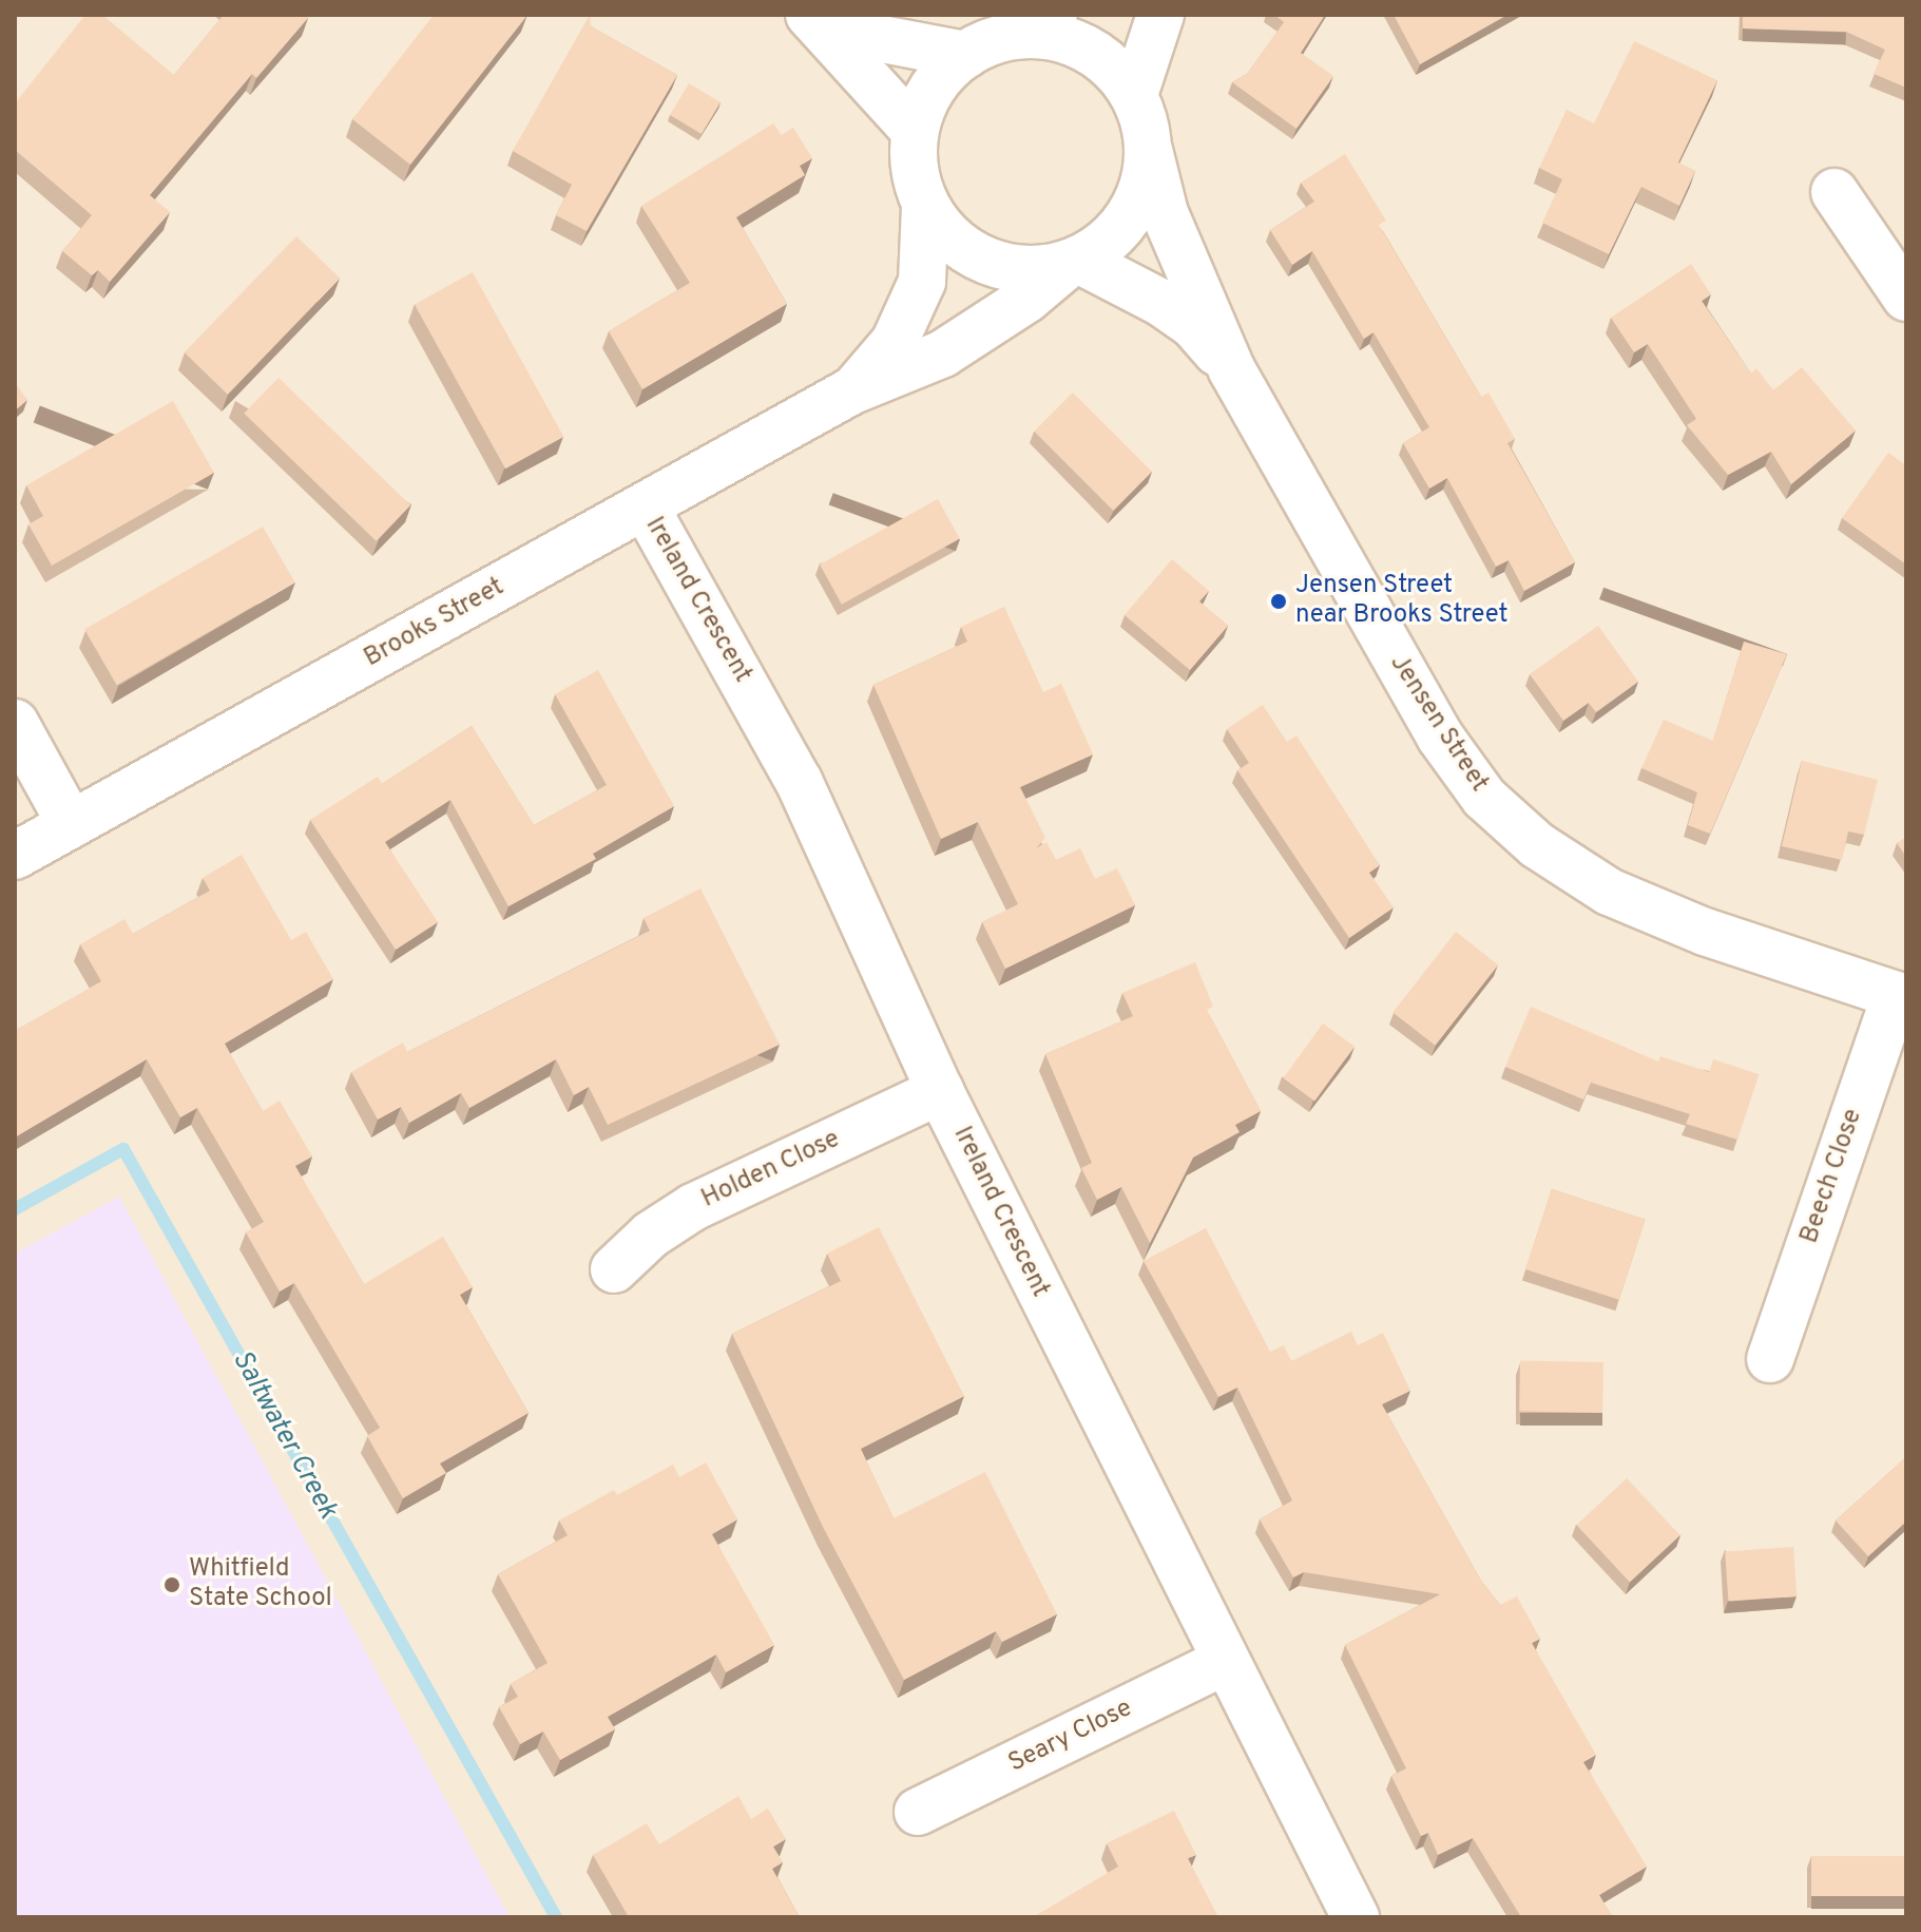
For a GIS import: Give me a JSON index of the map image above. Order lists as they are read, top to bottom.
{
  "streets": {
    "street": [
      "Ireland Crescent",
      "Brooks Street",
      "Jensen Street",
      "Holden Close",
      "Beech Close",
      "Seary Close"
    ]
  },
  "crossings": [
    ["Ireland Crescent", "Brooks Street"],
    ["Ireland Crescent", "Holden Close"],
    ["Ireland Crescent", "Seary Close"],
    ["Brooks Street", "Jensen Street"],
    ["Jensen Street", "Beech Close"]
  ],
  "water": ["Saltwater Creek"],
  "places": ["Jensen Street near Brooks Street", "Whitfield State School"]
}
